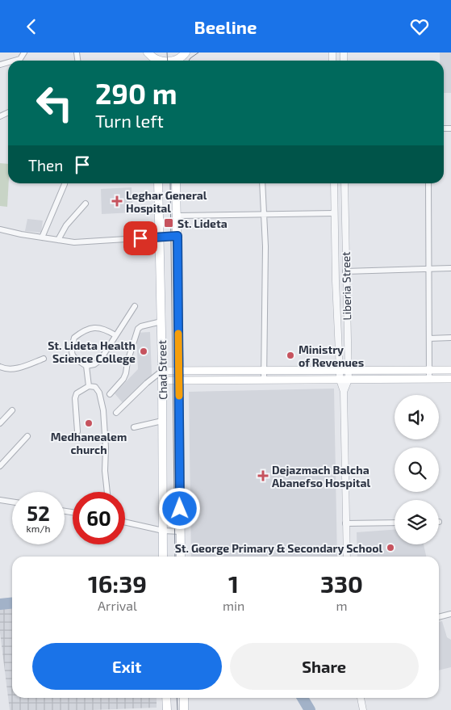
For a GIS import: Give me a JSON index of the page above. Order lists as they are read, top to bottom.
{
  "streets": {
    "main road": ["Chad Street"],
    "street": ["Liberia Street"]
  },
  "places": {
    "health": ["Leghar General Hospital", "Dejazmach Balcha Abanefso Hospital"],
    "transit": ["St. Lideta"],
    "other": [
      "St. Lideta Health Science College",
      "Ministry of Revenues",
      "Medhanealem church",
      "St. George Primary & Secondary School"
    ]
  },
  "page": {
    "header": "Beeline",
    "turn": ["290 m", "Turn left"],
    "then": "Then",
    "speed": "52 km/h",
    "limit": "60",
    "eta": [
      "16:39",
      "Arrival",
      "1",
      "min",
      "330",
      "m"
    ],
    "buttons": ["Exit", "Share"]
  }
}
